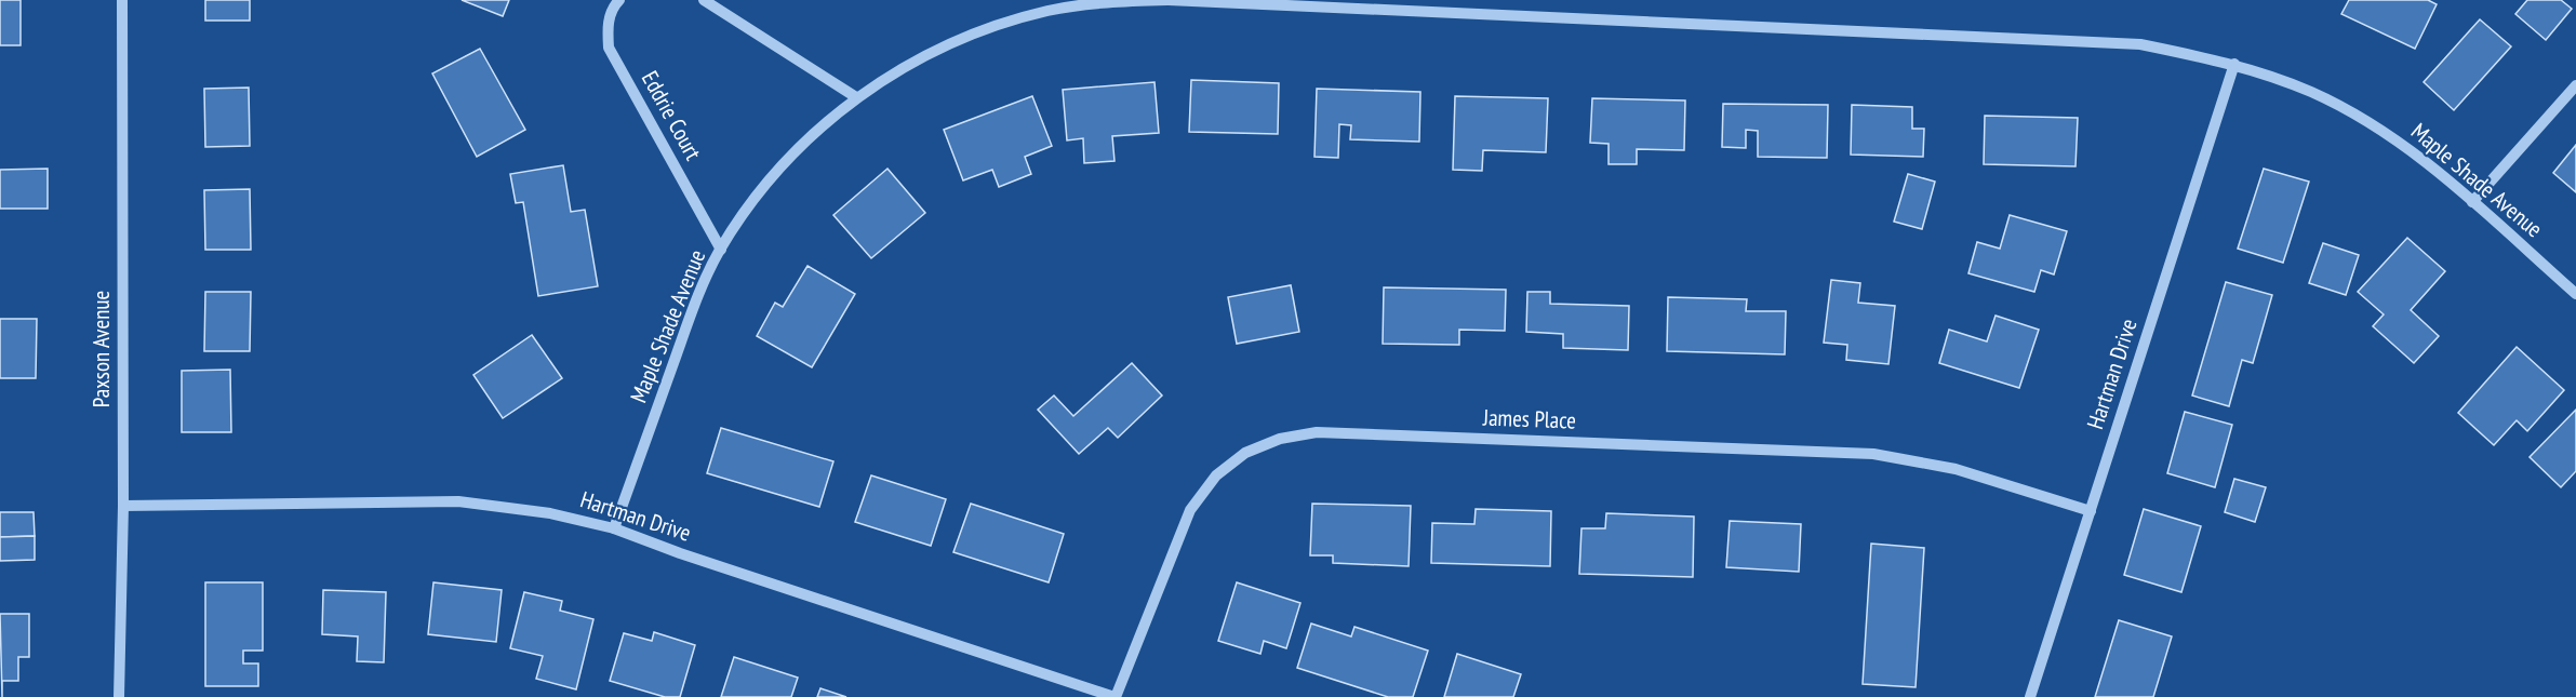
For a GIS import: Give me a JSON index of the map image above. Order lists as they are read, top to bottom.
{
  "streets": {
    "street": [
      "Eddrie Court",
      "Maple Shade Avenue",
      "Paxson Avenue",
      "Hartman Drive",
      "James Place"
    ]
  },
  "crossings": [
    ["Eddrie Court", "Maple Shade Avenue"],
    ["Maple Shade Avenue", "Hartman Drive"],
    ["Paxson Avenue", "Hartman Drive"],
    ["Hartman Drive", "James Place"]
  ]
}
